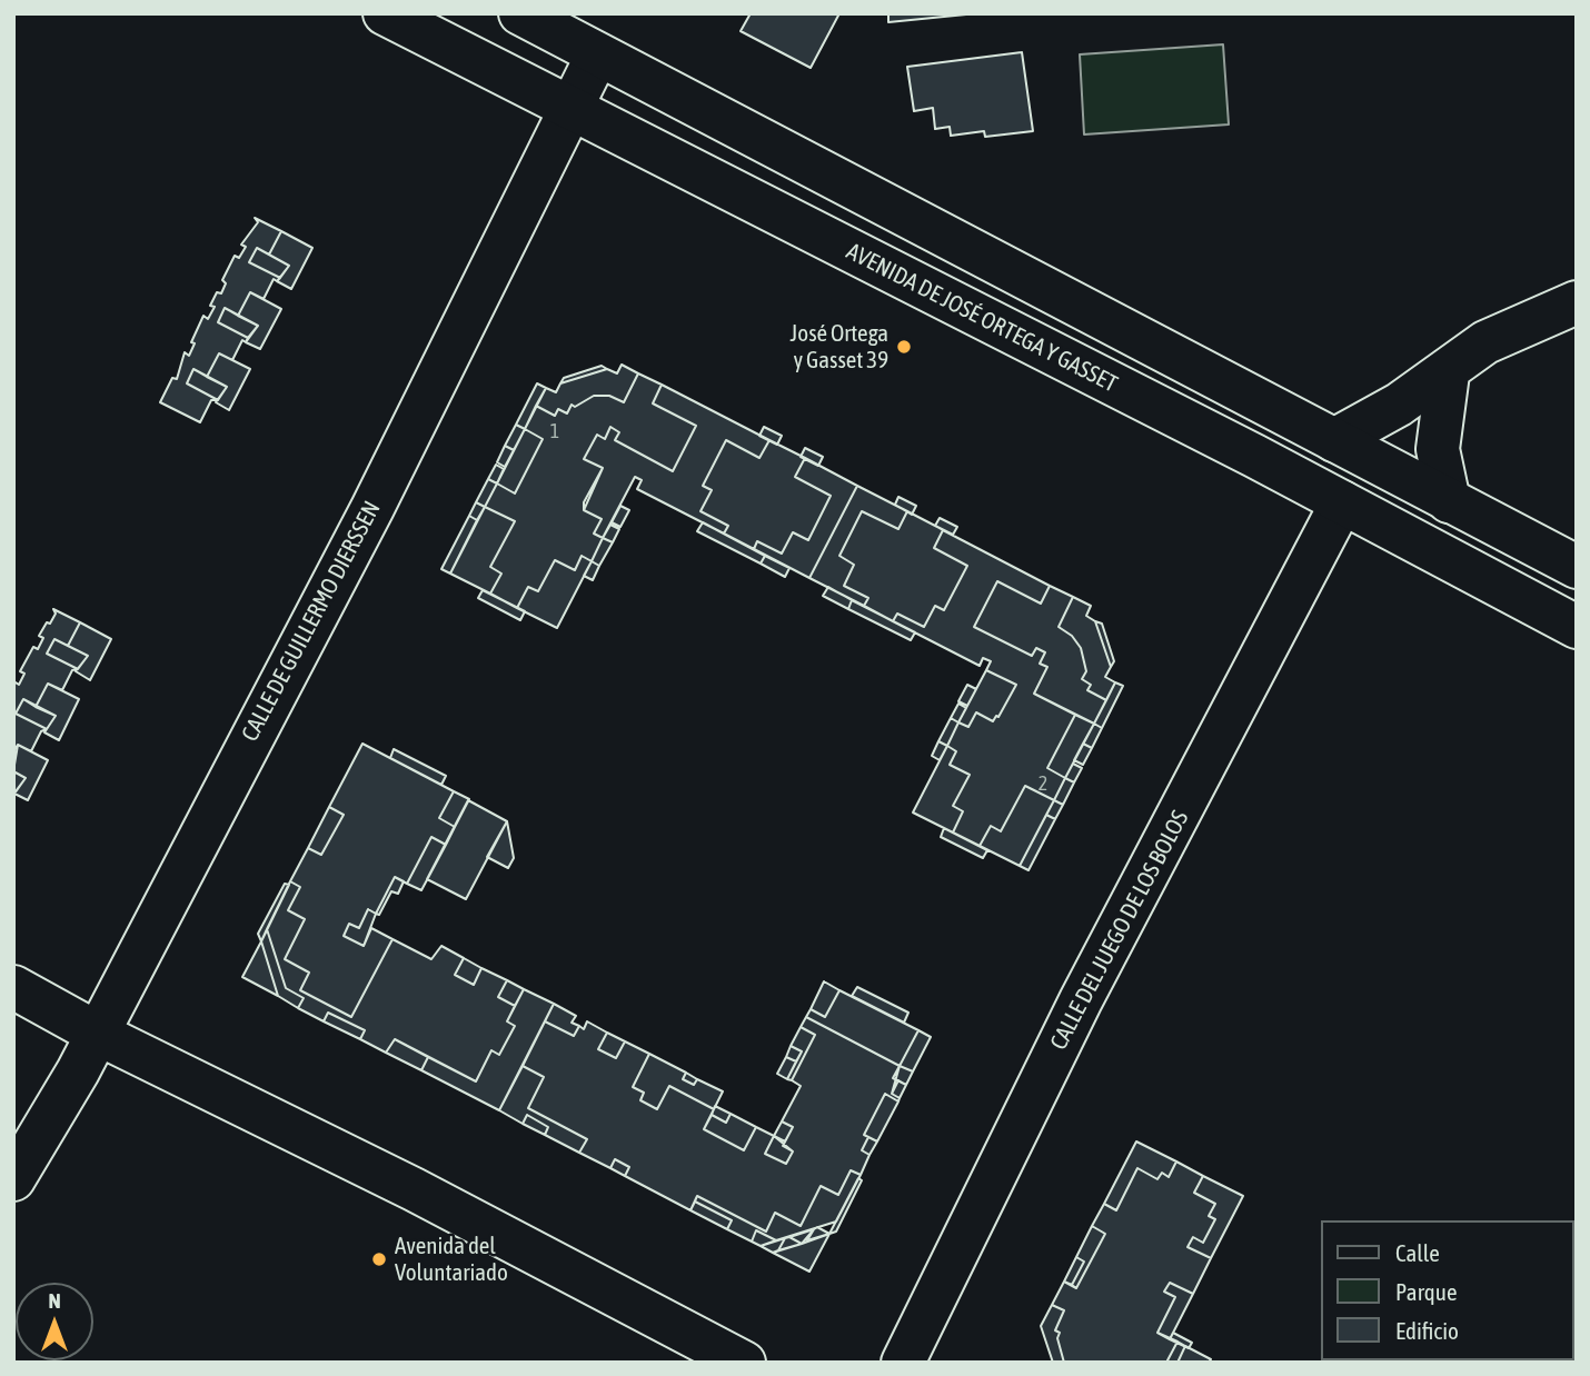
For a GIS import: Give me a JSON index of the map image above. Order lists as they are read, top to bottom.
{
  "streets": {
    "street": ["AVENIDA DE JOSÉ ORTEGA Y GASSET", "CALLE DE GUILLERMO DIERSSEN", "CALLE DEL JUEGO DE LOS BOLOS"]
  },
  "crossings": [
    ["AVENIDA DE JOSÉ ORTEGA Y GASSET", "CALLE DE GUILLERMO DIERSSEN"],
    ["AVENIDA DE JOSÉ ORTEGA Y GASSET", "CALLE DEL JUEGO DE LOS BOLOS"]
  ],
  "places": ["José Ortega y Gasset 39", "Avenida del Voluntariado"],
  "house_numbers": ["1", "2"],
  "legend": ["Calle", "Parque", "Edificio"],
  "north": "top"
}
